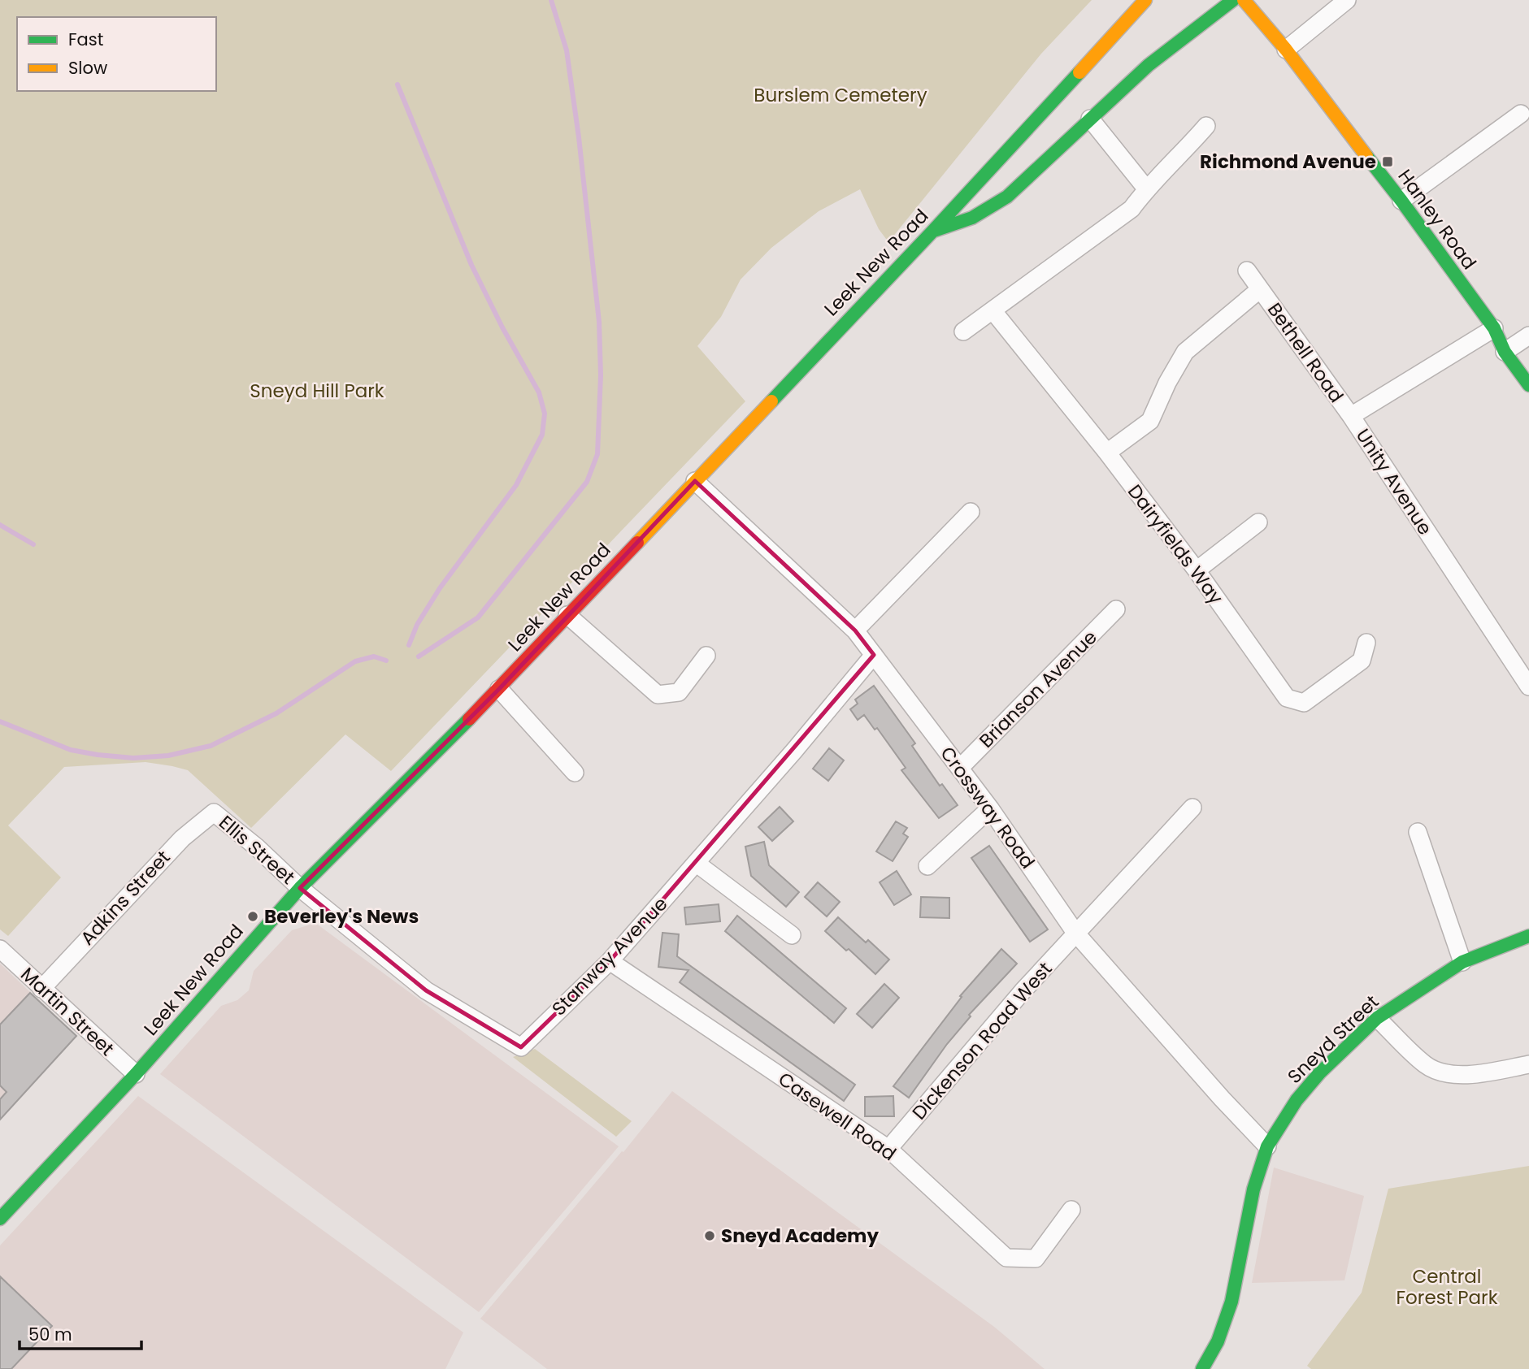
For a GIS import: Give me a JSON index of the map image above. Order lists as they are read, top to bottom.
{
  "streets": {
    "main road": ["Hanley Road", "Leek New Road", "Sneyd Street"],
    "street": [
      "Bethell Road",
      "Unity Avenue",
      "Dairyfields Way",
      "Brianson Avenue",
      "Crossway Road",
      "Ellis Street",
      "Adkins Street",
      "Stanway Avenue",
      "Martin Street",
      "Dickenson Road West",
      "Casewell Road"
    ]
  },
  "crossings": [
    ["Hanley Road", "Unity Avenue"],
    ["Leek New Road", "Crossway Road"],
    ["Leek New Road", "Ellis Street"],
    ["Leek New Road", "Stanway Avenue"],
    ["Leek New Road", "Martin Street"],
    ["Bethell Road", "Unity Avenue"],
    ["Bethell Road", "Dairyfields Way"],
    ["Brianson Avenue", "Crossway Road"],
    ["Crossway Road", "Stanway Avenue"],
    ["Crossway Road", "Sneyd Street"],
    ["Crossway Road", "Dickenson Road West"],
    ["Ellis Street", "Adkins Street"],
    ["Ellis Street", "Stanway Avenue"],
    ["Adkins Street", "Martin Street"],
    ["Stanway Avenue", "Casewell Road"],
    ["Dickenson Road West", "Casewell Road"]
  ],
  "parks": ["Burslem Cemetery", "Sneyd Hill Park", "Central Forest Park"],
  "places": {
    "transit": ["Richmond Avenue"],
    "other": ["Beverley's News", "Sneyd Academy"]
  },
  "legend": ["Fast", "Slow"],
  "scale_bar": "50 m"
}
